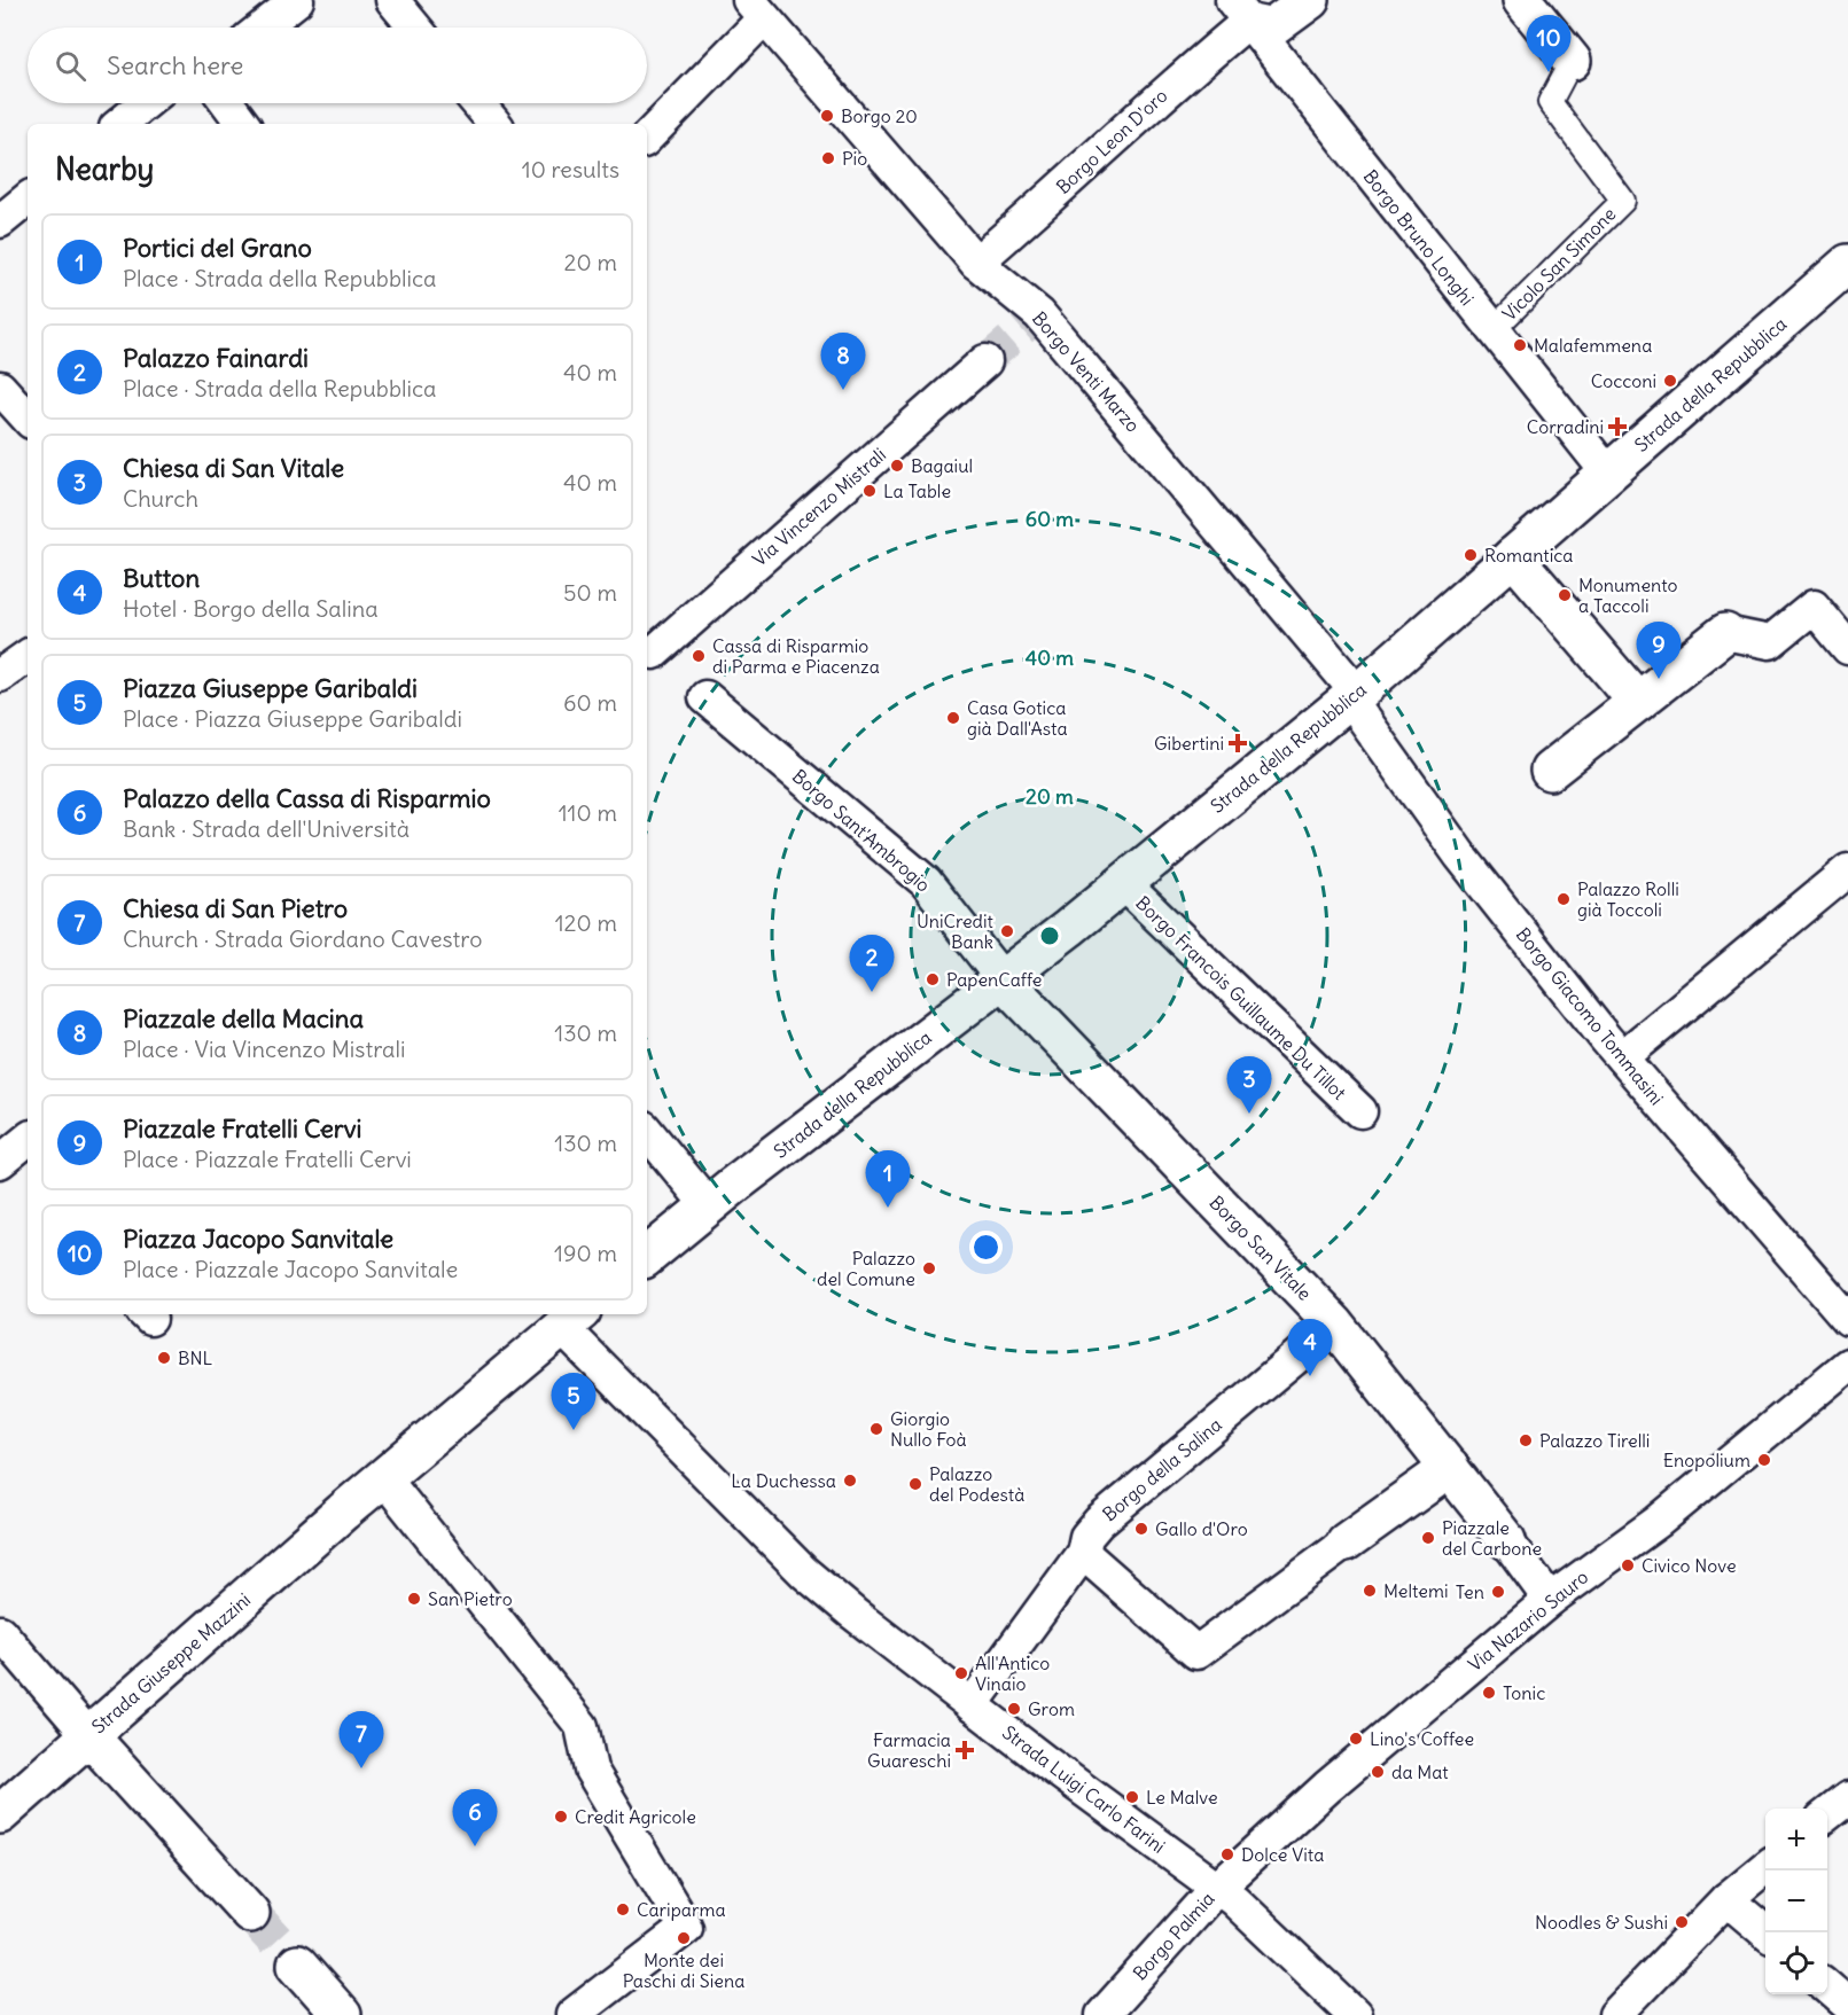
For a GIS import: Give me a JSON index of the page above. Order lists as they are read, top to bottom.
{
  "streets": {
    "street": [
      "Borgo Leon D'oro",
      "Borgo Bruno Longhi",
      "Borgo Venti Marzo",
      "Strada della Repubblica",
      "Via Vincenzo Mistrali",
      "Borgo Sant'Ambrogio",
      "Borgo Francois Guillaume Du Tillot",
      "Borgo Giacomo Tommasini",
      "Borgo San Vitale",
      "Borgo della Salina",
      "Via Nazario Sauro",
      "Strada Giuseppe Mazzini",
      "Strada Luigi Carlo Farini",
      "Borgo Palmia"
    ],
    "lane": ["Vicolo San Simone"]
  },
  "crossings": [
    ["Borgo Leon D'oro", "Borgo Bruno Longhi"],
    ["Borgo Leon D'oro", "Borgo Venti Marzo"],
    ["Borgo Bruno Longhi", "Vicolo San Simone"],
    ["Borgo Bruno Longhi", "Strada della Repubblica"],
    ["Borgo Venti Marzo", "Strada della Repubblica"],
    ["Borgo Venti Marzo", "Borgo Giacomo Tommasini"],
    ["Strada della Repubblica", "Borgo Sant'Ambrogio"],
    ["Strada della Repubblica", "Borgo Francois Guillaume Du Tillot"],
    ["Strada della Repubblica", "Borgo Giacomo Tommasini"],
    ["Strada della Repubblica", "Borgo San Vitale"],
    ["Borgo Sant'Ambrogio", "Borgo San Vitale"],
    ["Borgo San Vitale", "Borgo della Salina"],
    ["Borgo San Vitale", "Via Nazario Sauro"],
    ["Borgo della Salina", "Strada Luigi Carlo Farini"],
    ["Via Nazario Sauro", "Strada Luigi Carlo Farini"],
    ["Via Nazario Sauro", "Borgo Palmia"],
    ["Strada Giuseppe Mazzini", "Strada Luigi Carlo Farini"],
    ["Strada Luigi Carlo Farini", "Borgo Palmia"]
  ],
  "places": {
    "other": [
      "Borgo 20",
      "Pio",
      "Malafemmena",
      "Cocconi",
      "Bagaiul",
      "La Table",
      "Romantica",
      "Monumento a Taccoli",
      "Cassa di Risparmio di Parma e Piacenza",
      "Casa Gotica già Dall'Asta",
      "Palazzo Rolli già Toccoli",
      "UniCredit Bank",
      "PapenCaffe",
      "Palazzo del Comune",
      "BNL",
      "Giorgio Nullo Foà",
      "Palazzo Tirelli",
      "Enopolium",
      "La Duchessa",
      "Palazzo del Podestà",
      "Gallo d'Oro",
      "Piazzale del Carbone",
      "Civico Nove",
      "Meltemi",
      "Ten",
      "San Pietro",
      "All'Antico Vinaio",
      "Tonic",
      "Grom",
      "Lino's Coffee",
      "da Mat",
      "Le Malve",
      "Credit Agricole",
      "Dolce Vita",
      "Cariparma",
      "Noodles & Sushi",
      "Monte dei Paschi di Siena"
    ],
    "health": ["Corradini", "Gibertini", "Farmacia Guareschi"]
  },
  "page": {
    "pins": [
      "10",
      "8",
      "9",
      "2",
      "3",
      "1",
      "4",
      "5",
      "7",
      "6"
    ],
    "search": "Search here",
    "heading": ["Nearby", "10 results"],
    "list": [
      {
        "mark": "1",
        "name": "Portici del Grano",
        "note": "Place · Strada della Repubblica",
        "value": "20 m"
      },
      {
        "mark": "2",
        "name": "Palazzo Fainardi",
        "note": "Place · Strada della Repubblica",
        "value": "40 m"
      },
      {
        "mark": "3",
        "name": "Chiesa di San Vitale",
        "note": "Church",
        "value": "40 m"
      },
      {
        "mark": "4",
        "name": "Button",
        "note": "Hotel · Borgo della Salina",
        "value": "50 m"
      },
      {
        "mark": "5",
        "name": "Piazza Giuseppe Garibaldi",
        "note": "Place · Piazza Giuseppe Garibaldi",
        "value": "60 m"
      },
      {
        "mark": "6",
        "name": "Palazzo della Cassa di Risparmio",
        "note": "Bank · Strada dell'Università",
        "value": "110 m"
      },
      {
        "mark": "7",
        "name": "Chiesa di San Pietro",
        "note": "Church · Strada Giordano Cavestro",
        "value": "120 m"
      },
      {
        "mark": "8",
        "name": "Piazzale della Macina",
        "note": "Place · Via Vincenzo Mistrali",
        "value": "130 m"
      },
      {
        "mark": "9",
        "name": "Piazzale Fratelli Cervi",
        "note": "Place · Piazzale Fratelli Cervi",
        "value": "130 m"
      },
      {
        "mark": "10",
        "name": "Piazza Jacopo Sanvitale",
        "note": "Place · Piazzale Jacopo Sanvitale",
        "value": "190 m"
      }
    ],
    "map_buttons": ["+", "−"]
  },
  "rings": ["60 m", "40 m", "20 m"]
}
